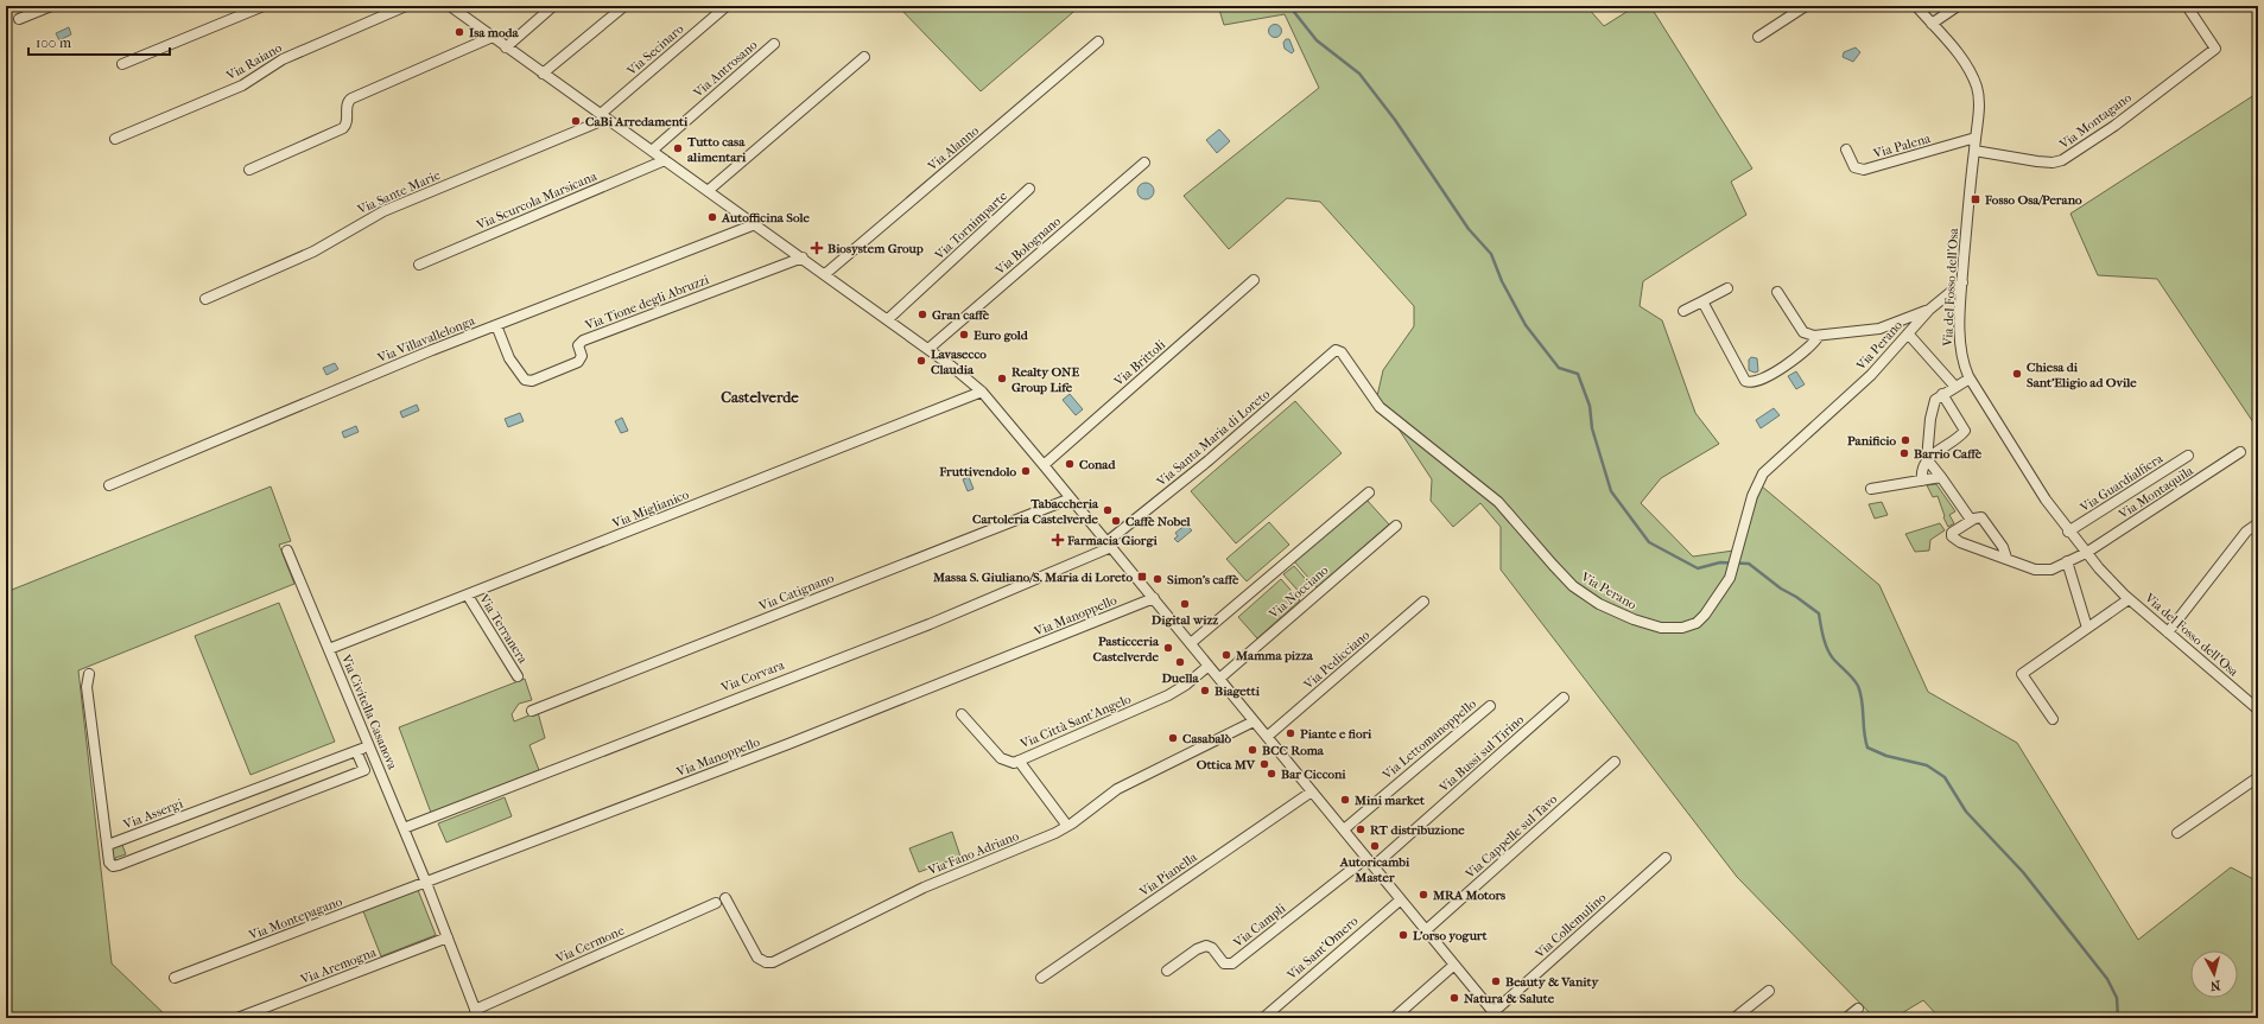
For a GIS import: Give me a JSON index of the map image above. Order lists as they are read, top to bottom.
{
  "streets": {
    "street": [
      "Via Secinaro",
      "Via Raiano",
      "Via Antrosano",
      "Via Montagano",
      "Via Palena",
      "Via Alanno",
      "Via Sante Marie",
      "Via Scurcola Marsicana",
      "Via Tornimparte",
      "Via Bolognano",
      "Via del Fosso dell'Osa",
      "Via Tione degli Abruzzi",
      "Via Villavallelonga",
      "Via Perano",
      "Via Brittoli",
      "Via Santa Maria di Loreto",
      "Via Guardialfiera",
      "Via Montaquila",
      "Via Miglianico",
      "Via Catignano",
      "Via Nocciano",
      "Via Manoppello",
      "Via Terranera",
      "Via Pedicciano",
      "Via Corvara",
      "Via Civitella Casanova",
      "Via Città Sant'Angelo",
      "Via Lettomanoppello",
      "Via Bussi sul Tirino",
      "Via Assergi",
      "Via Cappelle sul Tavo",
      "Via Fano Adriano",
      "Via Pianella",
      "Via Montepagano",
      "Via Campli",
      "Via Collemulino",
      "Via Cermone",
      "Via Sant'Omero",
      "Via Aremogna"
    ]
  },
  "crossings": [
    ["Via Secinaro", "Via Sante Marie"],
    ["Via Montagano", "Via del Fosso dell'Osa"],
    ["Via Palena", "Via del Fosso dell'Osa"],
    ["Via del Fosso dell'Osa", "Via Perano"],
    ["Via del Fosso dell'Osa", "Via Guardialfiera"],
    ["Via del Fosso dell'Osa", "Via Montaquila"],
    ["Via Tione degli Abruzzi", "Via Villavallelonga"],
    ["Via Perano", "Via Santa Maria di Loreto"],
    ["Via Santa Maria di Loreto", "Via Corvara"],
    ["Via Miglianico", "Via Terranera"],
    ["Via Miglianico", "Via Civitella Casanova"],
    ["Via Manoppello", "Via Civitella Casanova"],
    ["Via Manoppello", "Via Montepagano"],
    ["Via Corvara", "Via Civitella Casanova"],
    ["Via Civitella Casanova", "Via Assergi"],
    ["Via Civitella Casanova", "Via Montepagano"],
    ["Via Fano Adriano", "Via Cermone"]
  ],
  "districts": ["Castelverde"],
  "places": {
    "other": [
      "Isa moda",
      "CaBi Arredamenti",
      "Tutto casa alimentari",
      "Autofficina Sole",
      "Gran caffè",
      "Euro gold",
      "Lavasecco Claudia",
      "Chiesa di Sant’Eligio ad Ovile",
      "Realty ONE Group Life",
      "Panificio",
      "Barrio Caffè",
      "Conad",
      "Fruttivendolo",
      "Tabaccheria Cartoleria Castelverde",
      "Caffè Nobel",
      "Simon's caffè",
      "Digital wizz",
      "Pasticceria Castelverde",
      "Mamma pizza",
      "Duella",
      "Biagetti",
      "Piante e fiori",
      "Casabalò",
      "BCC Roma",
      "Ottica MV",
      "Bar Cicconi",
      "Mini market",
      "RT distribuzione",
      "Autoricambi Master",
      "MRA Motors",
      "L'orso yogurt",
      "Beauty & Vanity",
      "Natura & Salute"
    ],
    "transit": ["Fosso Osa/Perano", "Massa S. Giuliano/S. Maria di Loreto"],
    "health": ["Biosystem Group", "Farmacia Giorgi"]
  },
  "scale_bar": "100 m",
  "north": "bottom"
}
